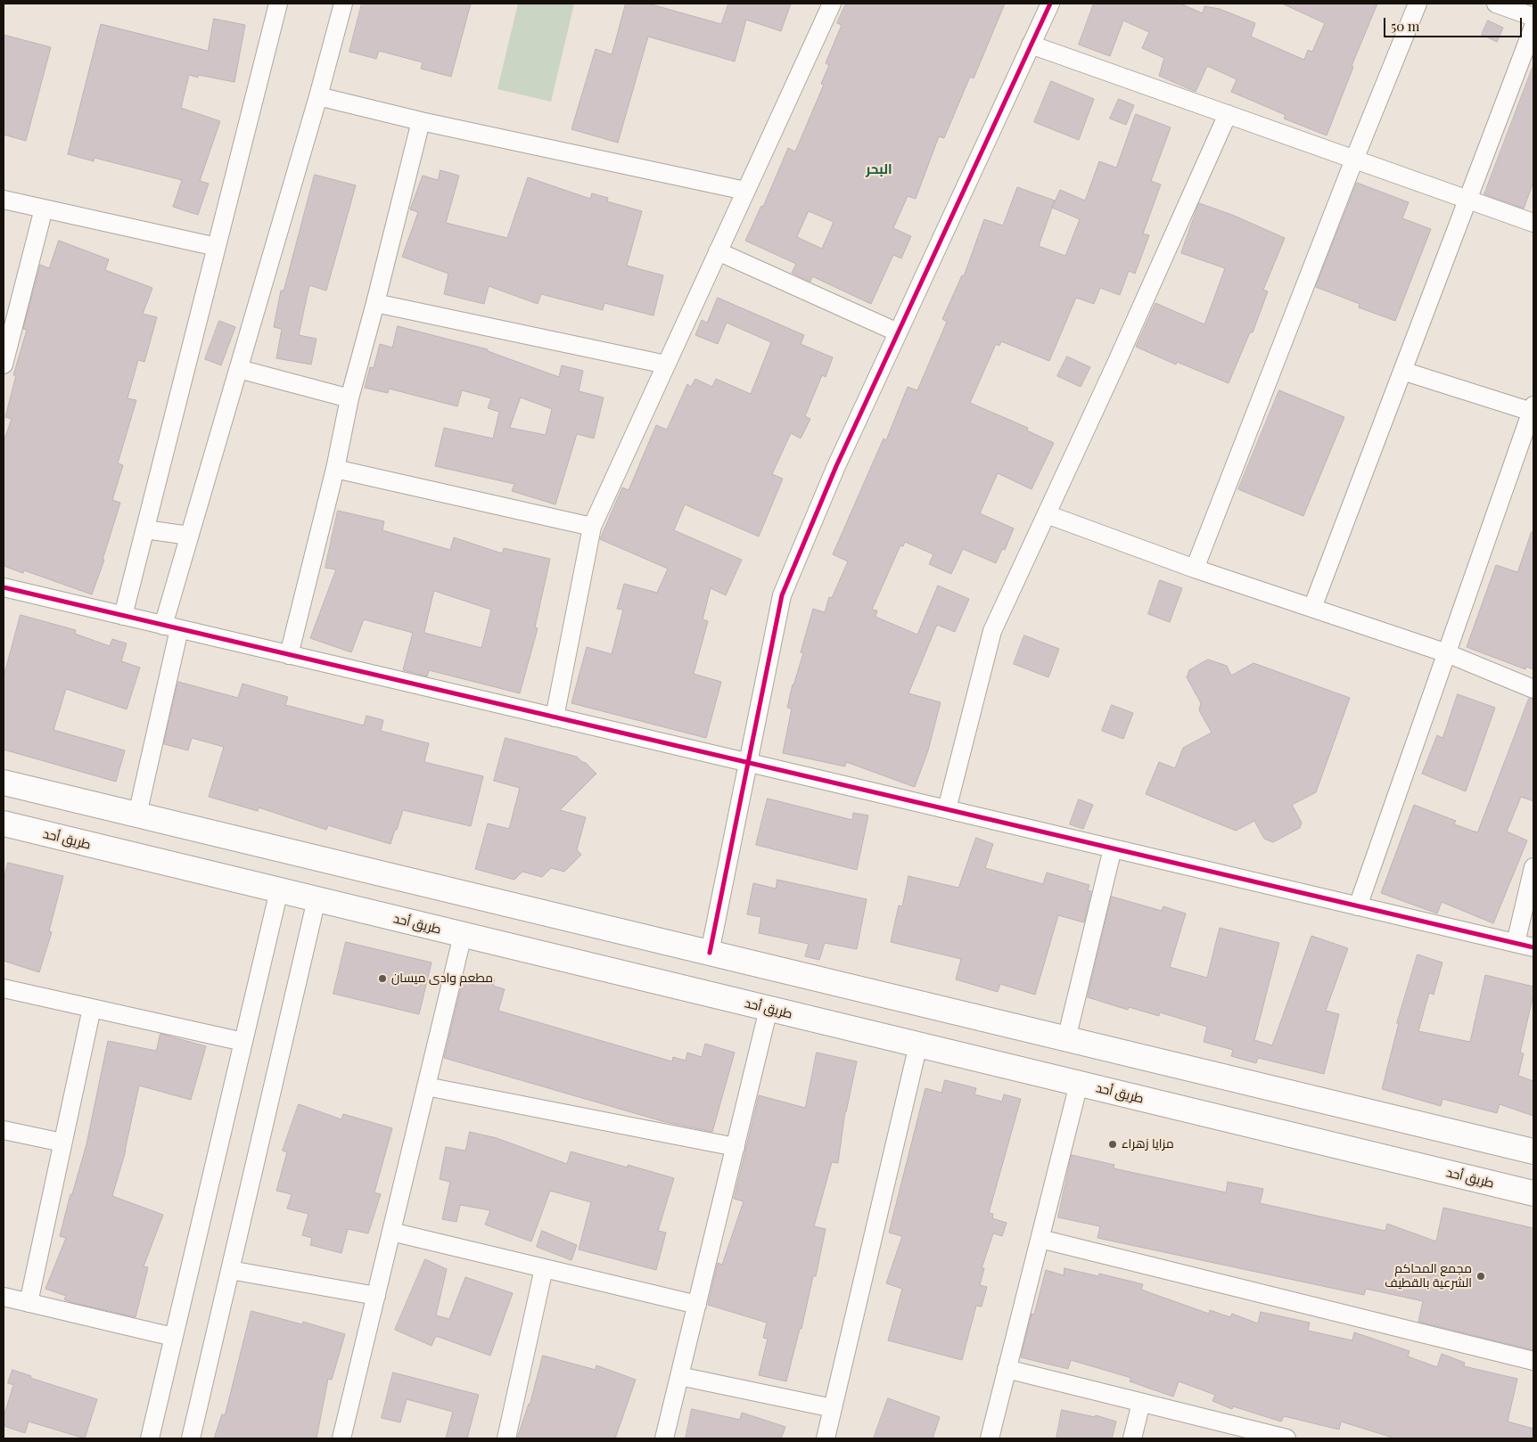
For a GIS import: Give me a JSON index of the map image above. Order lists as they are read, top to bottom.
{
  "streets": {
    "main road": ["طريق أحد"]
  },
  "districts": ["البحر"],
  "places": ["مطعم وادى ميسان", "مزايا زهراء", "مجمع المحاكم الشرعية بالقطيف"],
  "scale_bar": "50 m"
}
